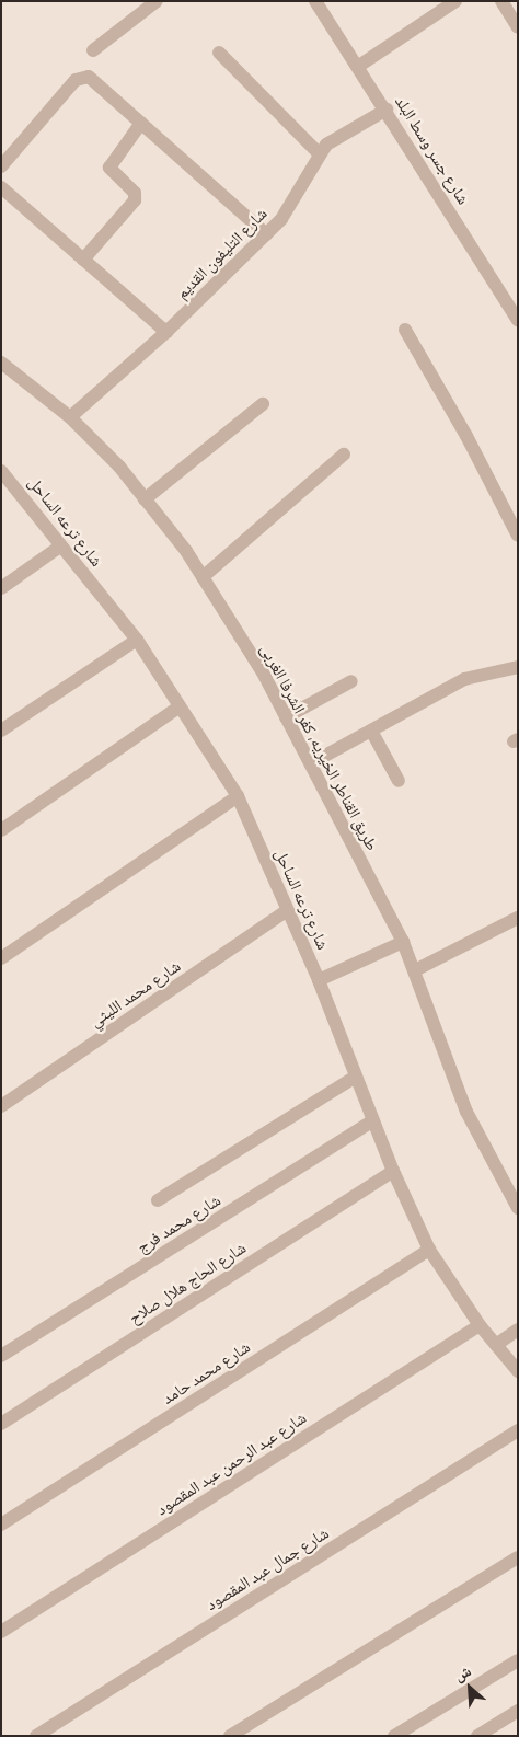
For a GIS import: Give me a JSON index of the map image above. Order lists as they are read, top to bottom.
{
  "streets": {
    "street": [
      "شارع جسر وسط البلد",
      "شارع التليفون القديم",
      "شارع ترعه الساحل",
      "طريق القناطر الخيريه, كفر الشرفا الغربى",
      "شارع محمد الليثي",
      "شارع محمد فرج",
      "شارع الحاج هلال صلاح",
      "شارع محمد حامد",
      "شارع عبد الرحمن عبد المقصود",
      "شارع جمال عبد المقصود"
    ]
  },
  "crossings": [
    ["شارع جسر وسط البلد", "شارع التليفون القديم"],
    ["شارع التليفون القديم", "طريق القناطر الخيريه, كفر الشرفا الغربى"],
    ["شارع ترعه الساحل", "شارع محمد الليثي"],
    ["شارع ترعه الساحل", "شارع محمد فرج"],
    ["شارع ترعه الساحل", "شارع الحاج هلال صلاح"],
    ["شارع ترعه الساحل", "شارع محمد حامد"],
    ["شارع ترعه الساحل", "شارع عبد الرحمن عبد المقصود"]
  ],
  "north": "top left"
}
